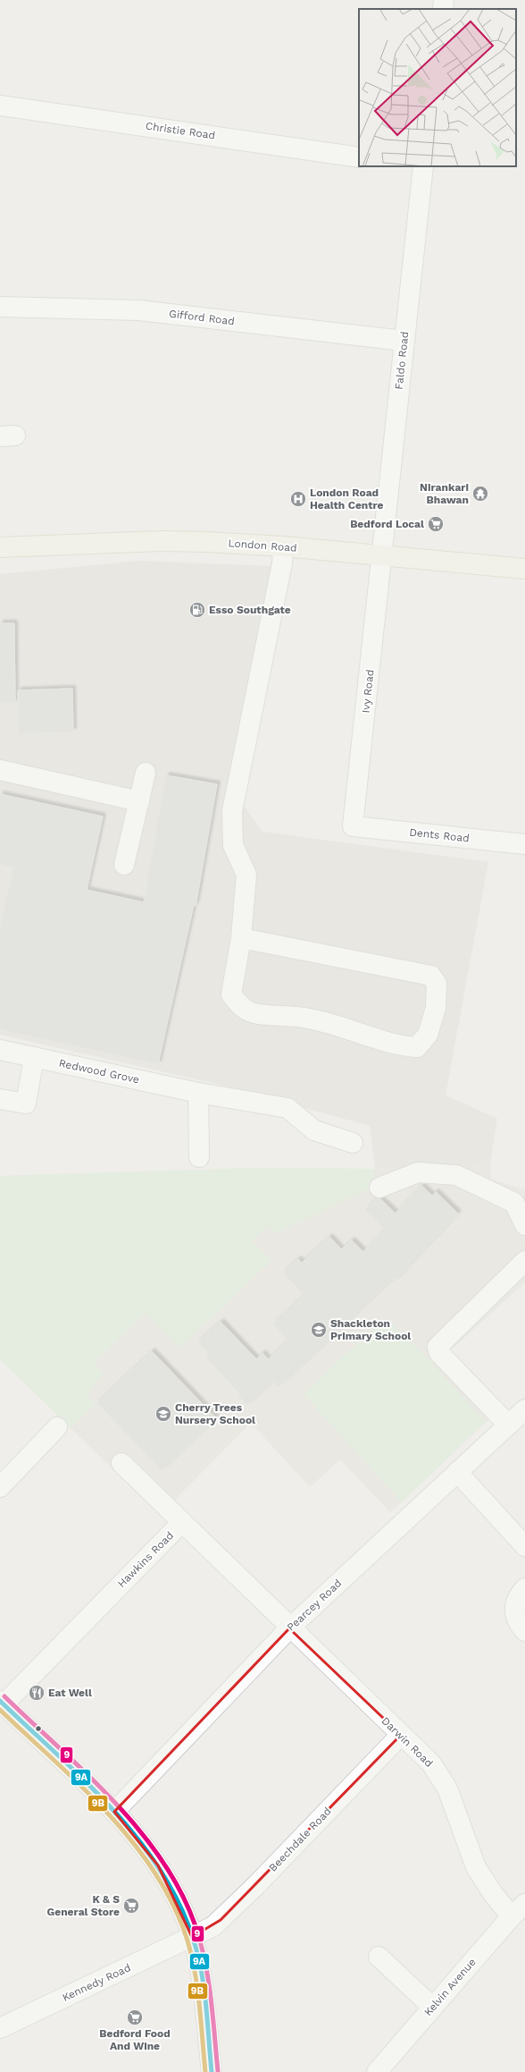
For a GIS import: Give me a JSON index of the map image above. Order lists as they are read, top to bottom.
{
  "streets": {
    "main road": ["London Road"],
    "street": [
      "Christie Road",
      "Gifford Road",
      "Faldo Road",
      "Ivy Road",
      "Dents Road",
      "Redwood Grove",
      "Hawkins Road",
      "Pearcey Road",
      "Darwin Road",
      "Beechdale Road",
      "Kennedy Road",
      "Kelvin Avenue"
    ]
  },
  "crossings": [
    ["Gifford Road", "Faldo Road"],
    ["Faldo Road", "London Road"],
    ["Faldo Road", "Ivy Road"],
    ["London Road", "Ivy Road"],
    ["Ivy Road", "Dents Road"],
    ["Hawkins Road", "Pearcey Road"],
    ["Hawkins Road", "Darwin Road"],
    ["Pearcey Road", "Darwin Road"],
    ["Darwin Road", "Beechdale Road"],
    ["Darwin Road", "Kelvin Avenue"],
    ["Beechdale Road", "Kennedy Road"]
  ],
  "places": {
    "temple": ["Nirankari Bhawan"],
    "hospital": ["London Road Health Centre"],
    "supermarket": ["Bedford Local", "K & S General Store", "Bedford Food And Wine"],
    "fuel station": ["Esso Southgate"],
    "school or university": ["Shackleton Primary School", "Cherry Trees Nursery School"],
    "restaurant": ["Eat Well"]
  },
  "lines": ["transit line 9", "transit line 9A", "transit line 9B"]
}
